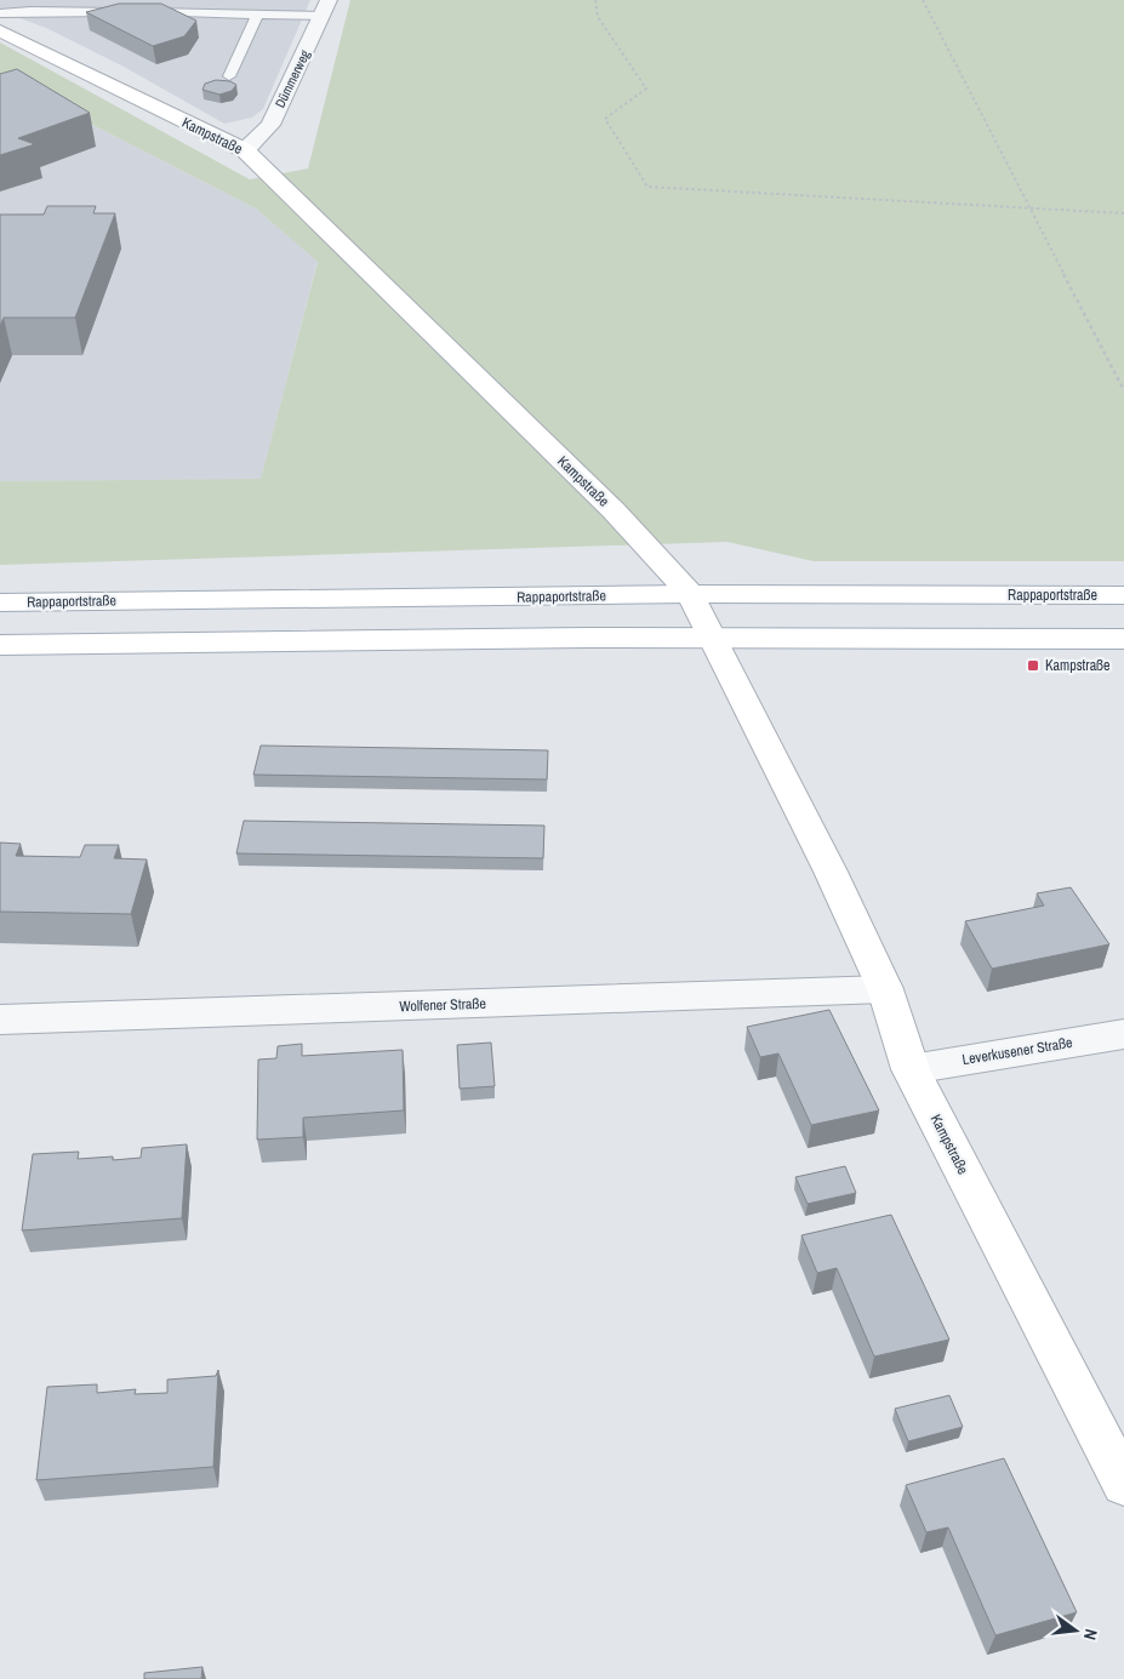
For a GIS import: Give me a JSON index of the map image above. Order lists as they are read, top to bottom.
{
  "streets": {
    "street": [
      "Dümmerweg",
      "Kampstraße",
      "Rappaportstraße",
      "Wolfener Straße",
      "Leverkusener Straße"
    ]
  },
  "crossings": [
    ["Dümmerweg", "Kampstraße"],
    ["Kampstraße", "Rappaportstraße"],
    ["Kampstraße", "Wolfener Straße"],
    ["Kampstraße", "Leverkusener Straße"]
  ],
  "places": {
    "transit": ["Kampstraße"]
  },
  "north": "right"
}
